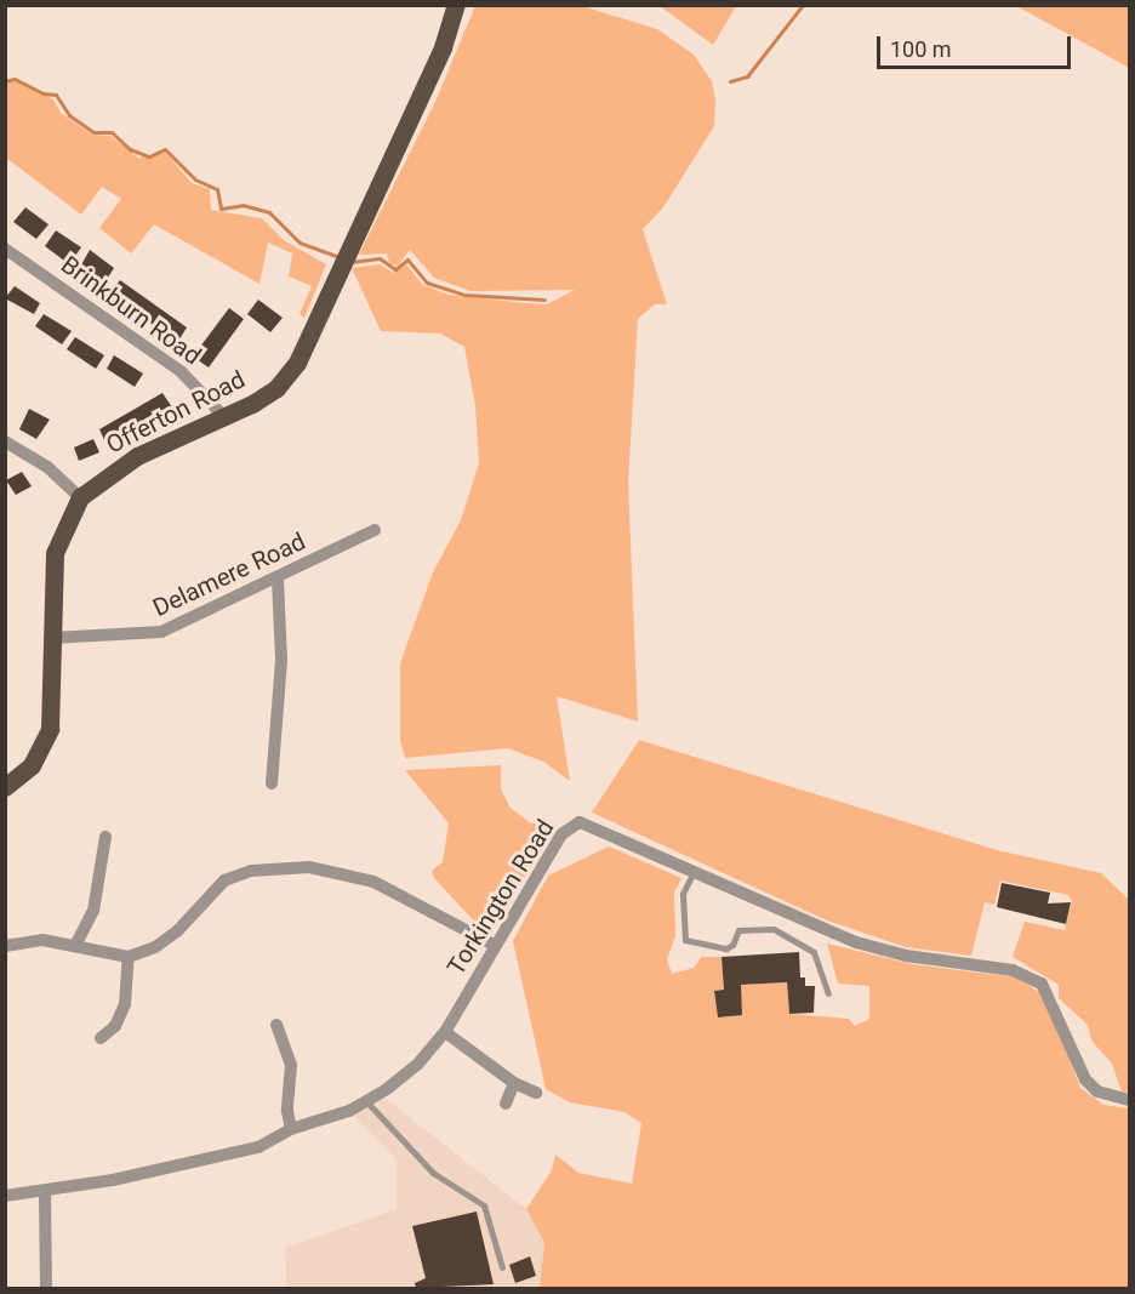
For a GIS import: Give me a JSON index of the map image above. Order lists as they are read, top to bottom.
{
  "streets": {
    "main road": ["Offerton Road"],
    "street": ["Brinkburn Road", "Delamere Road", "Torkington Road"]
  },
  "crossings": [
    ["Brinkburn Road", "Offerton Road"],
    ["Offerton Road", "Delamere Road"]
  ],
  "scale_bar": "100 m"
}
